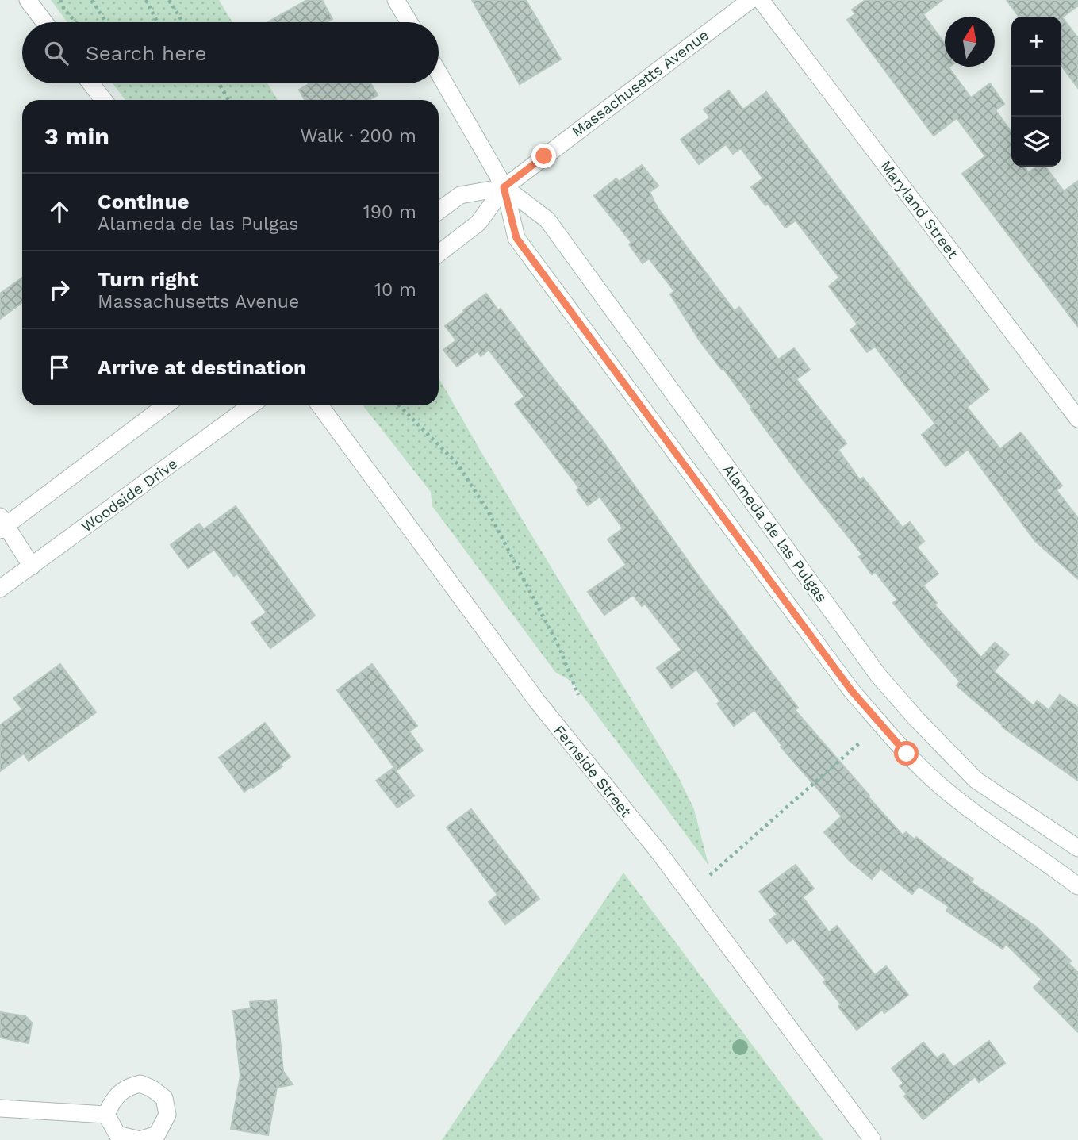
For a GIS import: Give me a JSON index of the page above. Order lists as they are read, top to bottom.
{
  "streets": {
    "street": [
      "Massachusetts Avenue",
      "Maryland Street",
      "Woodside Drive",
      "Alameda de las Pulgas",
      "Fernside Street"
    ]
  },
  "crossings": [
    ["Massachusetts Avenue", "Alameda de las Pulgas"]
  ],
  "north": "top",
  "page": {
    "map_buttons": ["+", "−"],
    "search": "Search here",
    "heading": ["3 min", "Walk · 200 m"],
    "list": [
      ["Continue", "Alameda de las Pulgas", "190 m"],
      ["Turn right", "Massachusetts Avenue", "10 m"],
      "Arrive at destination"
    ]
  }
}
